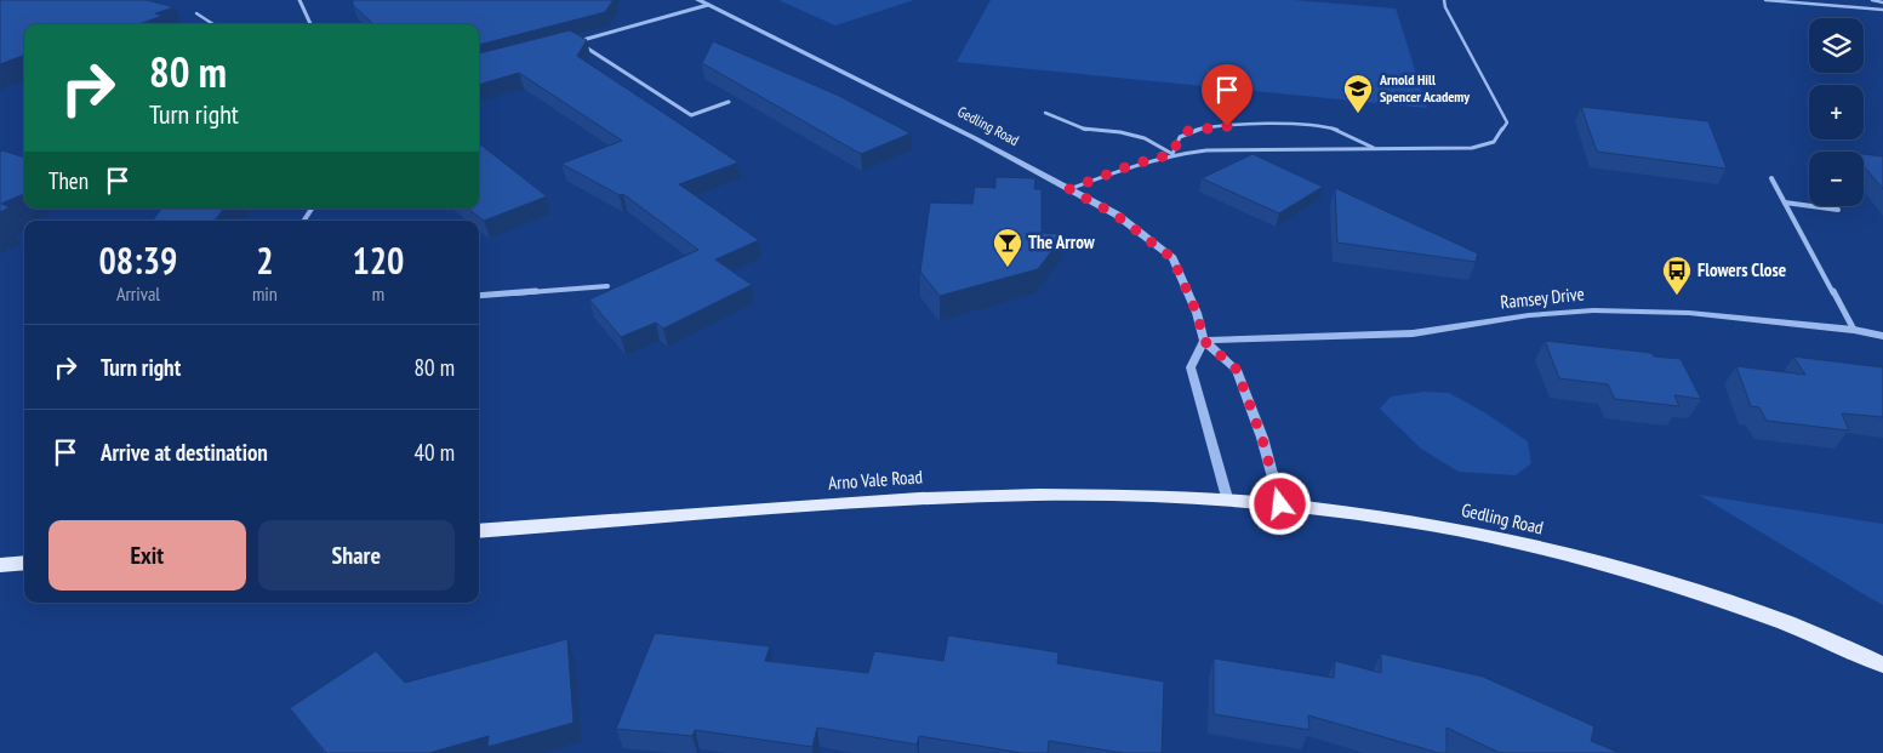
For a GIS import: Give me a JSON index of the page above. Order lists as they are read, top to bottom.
{
  "streets": {
    "main road": ["Gedling Road", "Arno Vale Road"],
    "street": ["Ramsey Drive"]
  },
  "crossings": [
    ["Gedling Road", "Ramsey Drive"],
    ["Gedling Road", "Arno Vale Road"]
  ],
  "places": {
    "school or university": ["Arnold Hill Spencer Academy"],
    "bar": ["The Arrow"],
    "bus stop": ["Flowers Close"]
  },
  "page": {
    "map_buttons": ["+", "−"],
    "turn": ["80 m", "Turn right"],
    "then": "Then",
    "eta": [
      "08:39",
      "Arrival",
      "2",
      "min",
      "120",
      "m"
    ],
    "list": [
      {
        "name": "Turn right",
        "value": "80 m"
      },
      {
        "name": "Arrive at destination",
        "value": "40 m"
      }
    ],
    "buttons": ["Exit", "Share"]
  }
}
